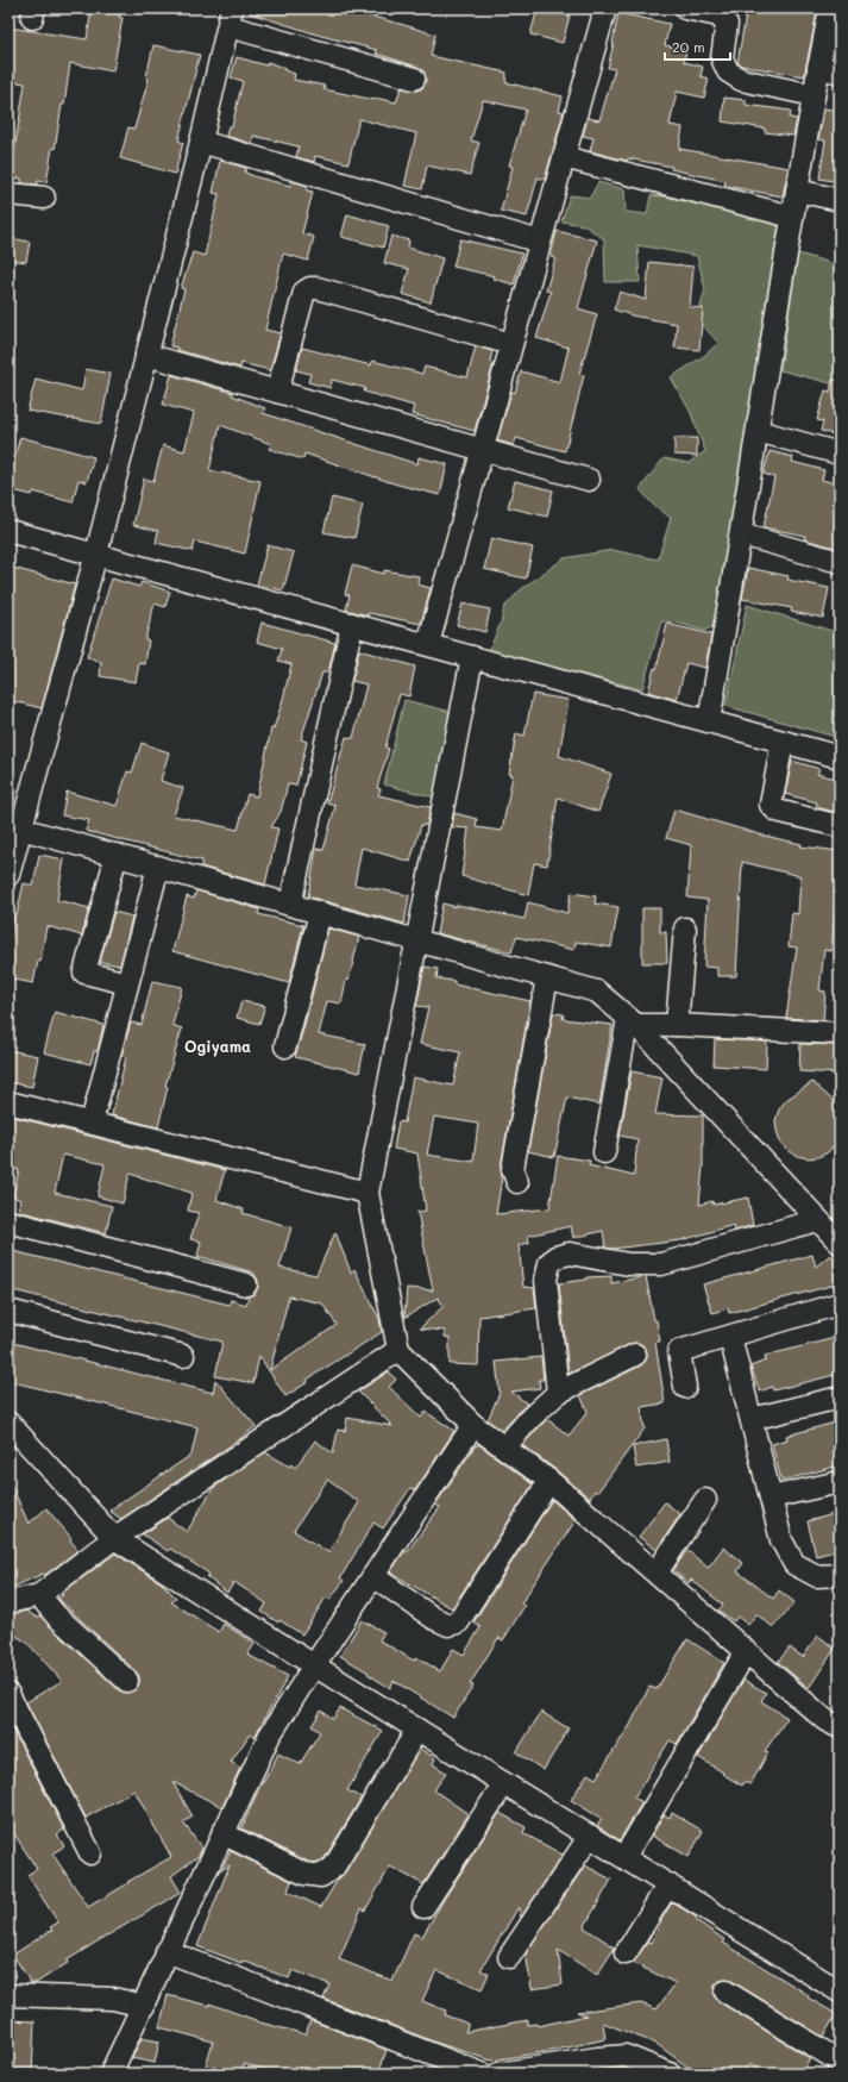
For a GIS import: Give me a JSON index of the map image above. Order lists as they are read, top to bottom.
{
  "districts": ["Ogiyama"],
  "scale_bar": "20 m"
}
